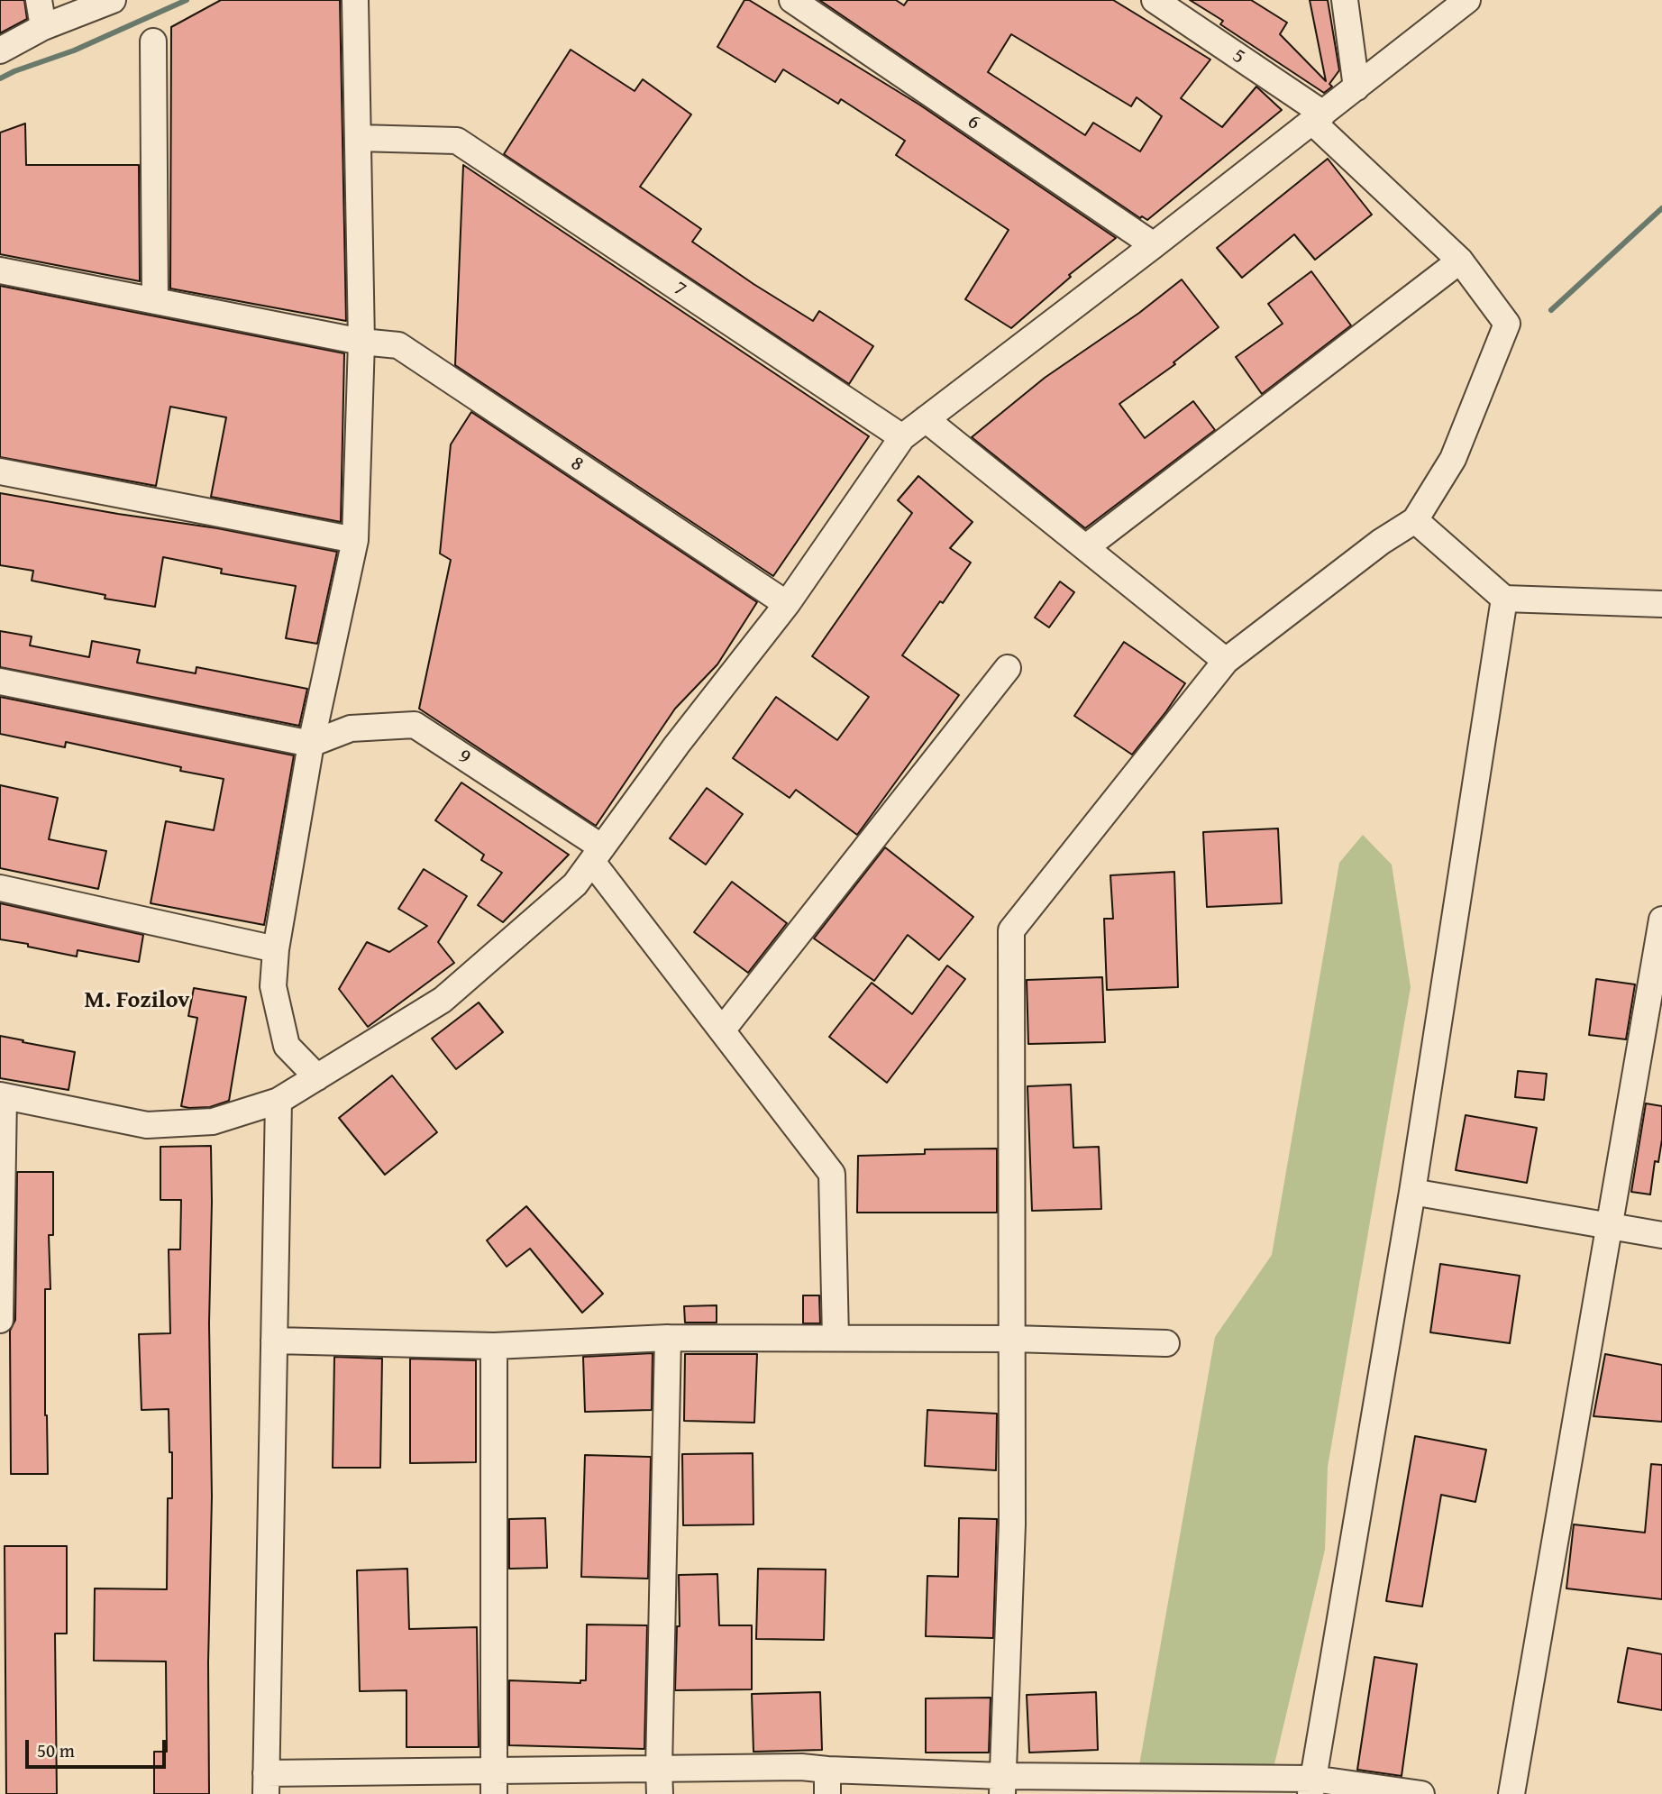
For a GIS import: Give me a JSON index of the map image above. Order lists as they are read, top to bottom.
{
  "streets": {
    "street": [
      "5",
      "6",
      "7",
      "8",
      "9"
    ]
  },
  "districts": ["M. Fozilov"],
  "scale_bar": "50 m"
}
